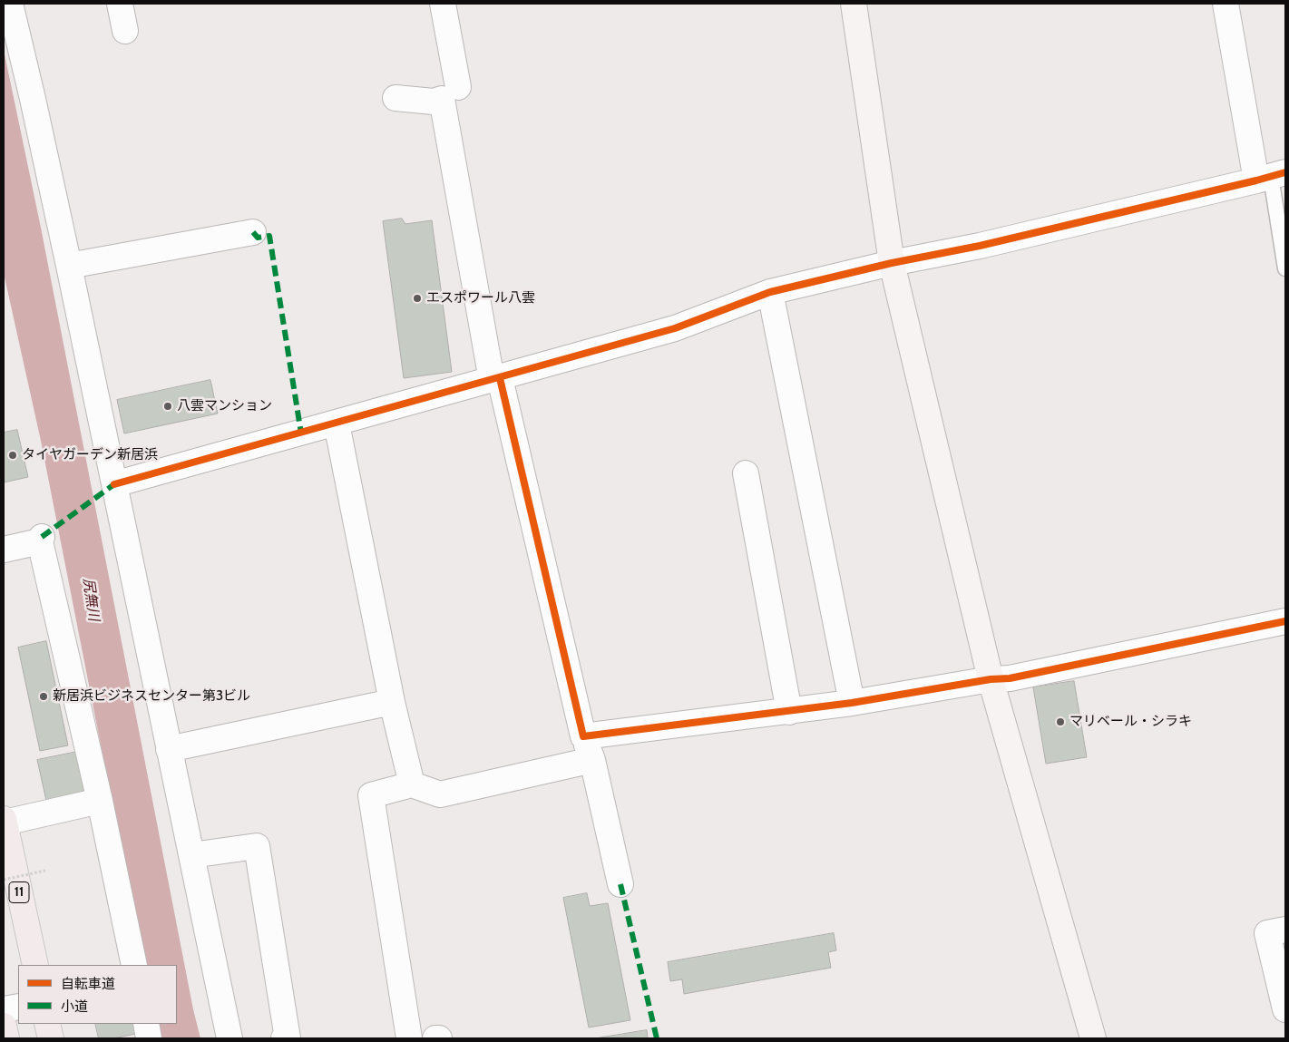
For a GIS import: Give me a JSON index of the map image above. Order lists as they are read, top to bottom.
{
  "streets": {
    "main road": ["11"]
  },
  "water": ["尻無川"],
  "places": [
    "エスポワール八雲",
    "八雲マンション",
    "タイヤガーデン新居浜",
    "新居浜ビジネスセンター第3ビル",
    "マリベール・シラキ"
  ],
  "legend": ["自転車道", "小道"]
}
